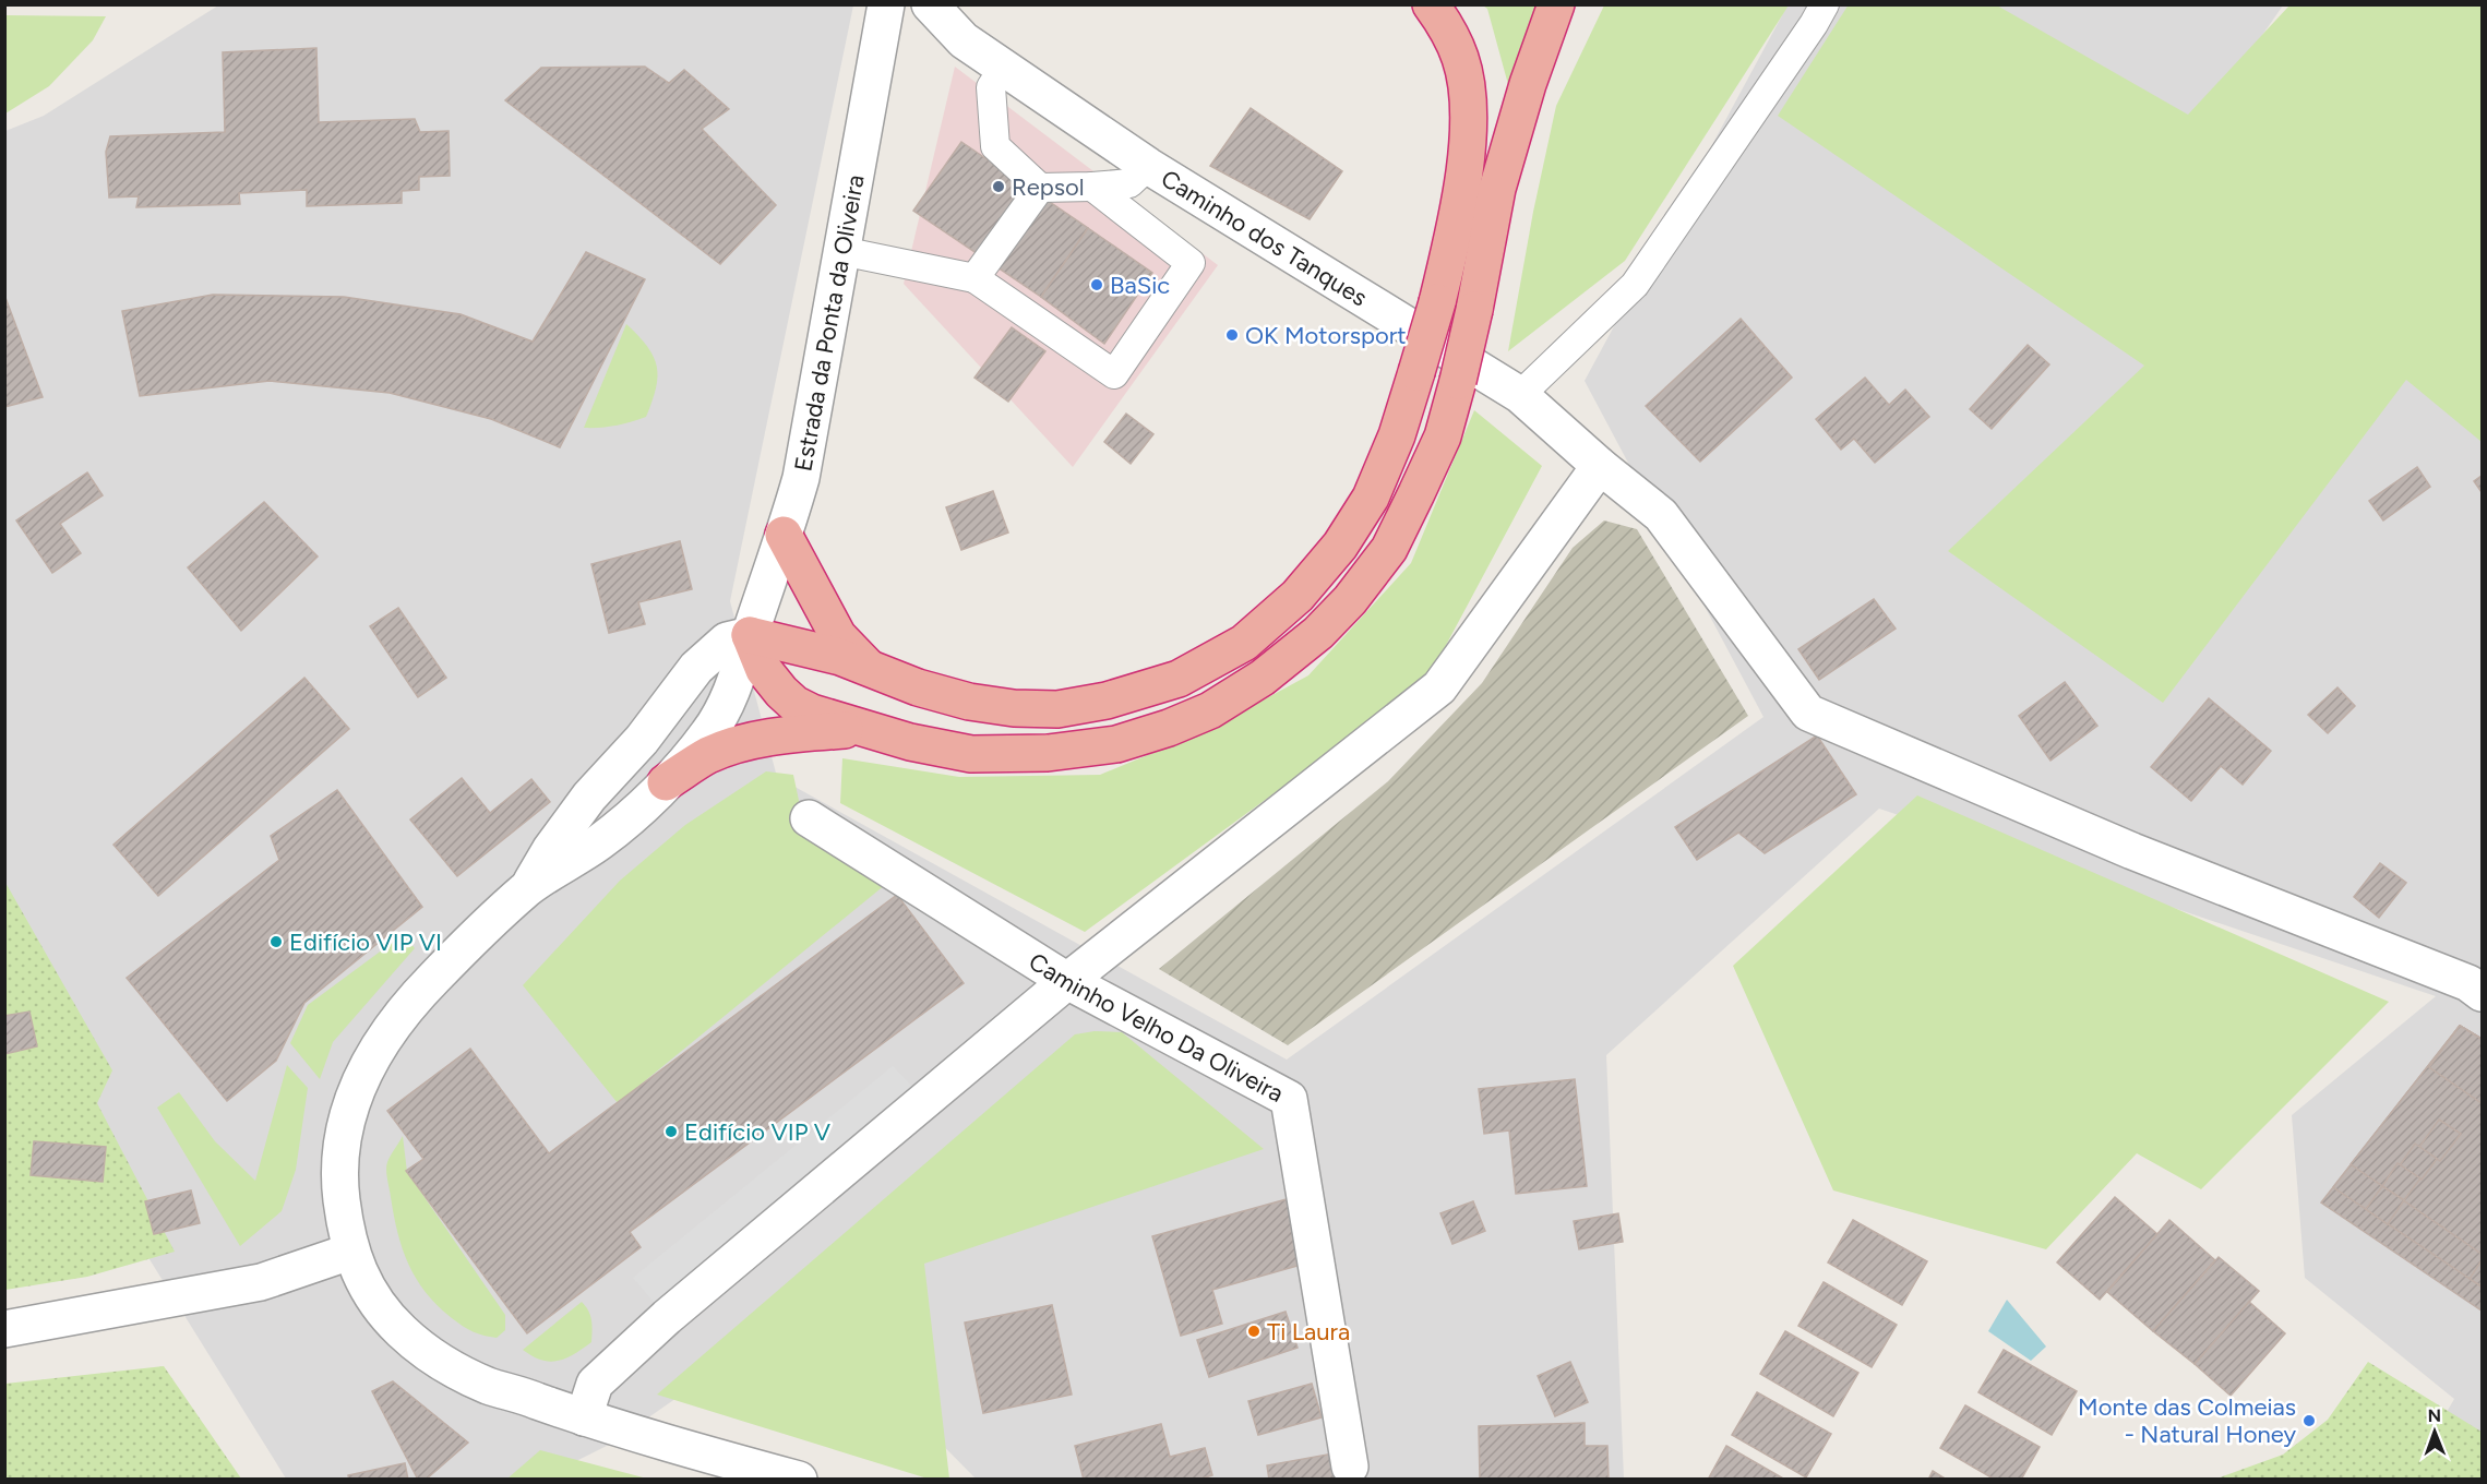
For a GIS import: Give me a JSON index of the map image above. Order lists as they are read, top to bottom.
{
  "streets": {
    "street": ["Caminho dos Tanques", "Estrada da Ponta da Oliveira", "Caminho Velho Da Oliveira"]
  },
  "places": [
    "Repsol",
    "BaSic",
    "OK Motorsport",
    "Edifício VIP VI",
    "Edifício VIP V",
    "Ti Laura",
    "Monte das Colmeias - Natural Honey"
  ],
  "north": "top"
}
